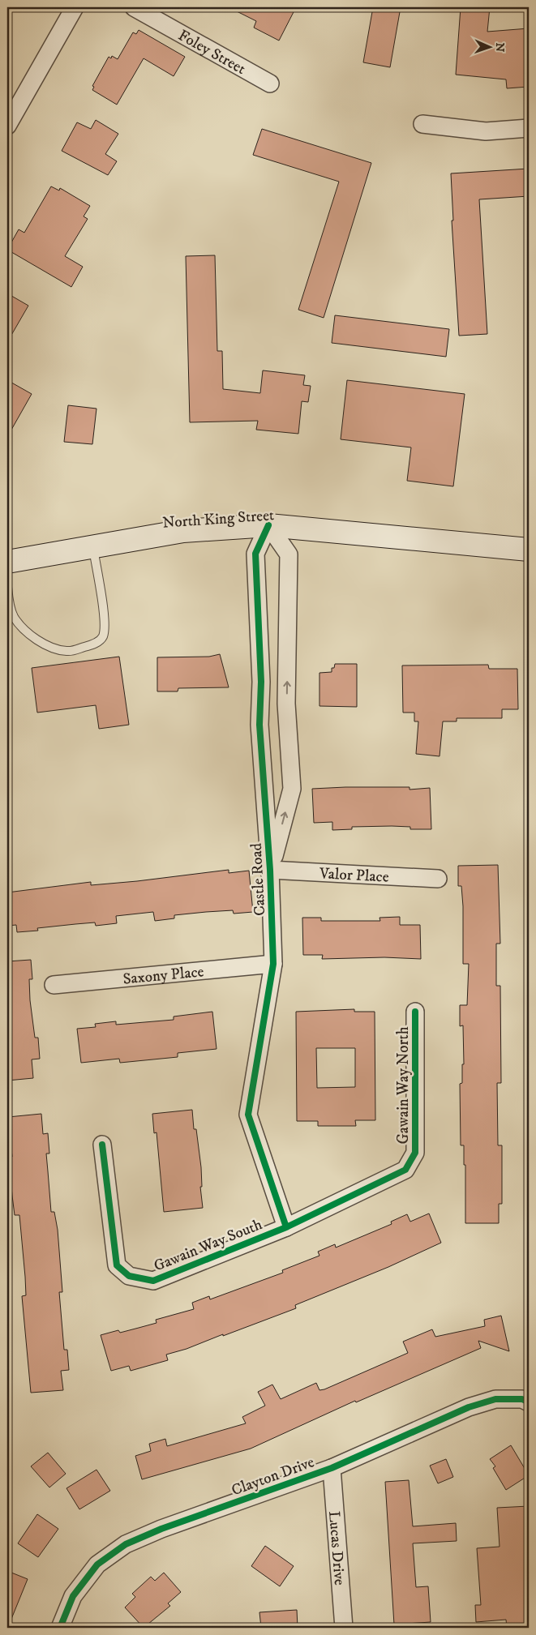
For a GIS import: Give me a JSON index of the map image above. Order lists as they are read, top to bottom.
{
  "streets": {
    "main road": ["North King Street"],
    "street": [
      "Foley Street",
      "Valor Place",
      "Castle Road",
      "Saxony Place",
      "Gawain Way North",
      "Gawain Way South",
      "Clayton Drive",
      "Lucas Drive"
    ]
  },
  "crossings": [
    ["North King Street", "Castle Road"],
    ["Valor Place", "Castle Road"],
    ["Castle Road", "Saxony Place"],
    ["Castle Road", "Gawain Way North"],
    ["Castle Road", "Gawain Way South"],
    ["Gawain Way North", "Gawain Way South"],
    ["Clayton Drive", "Lucas Drive"]
  ],
  "north": "right"
}
